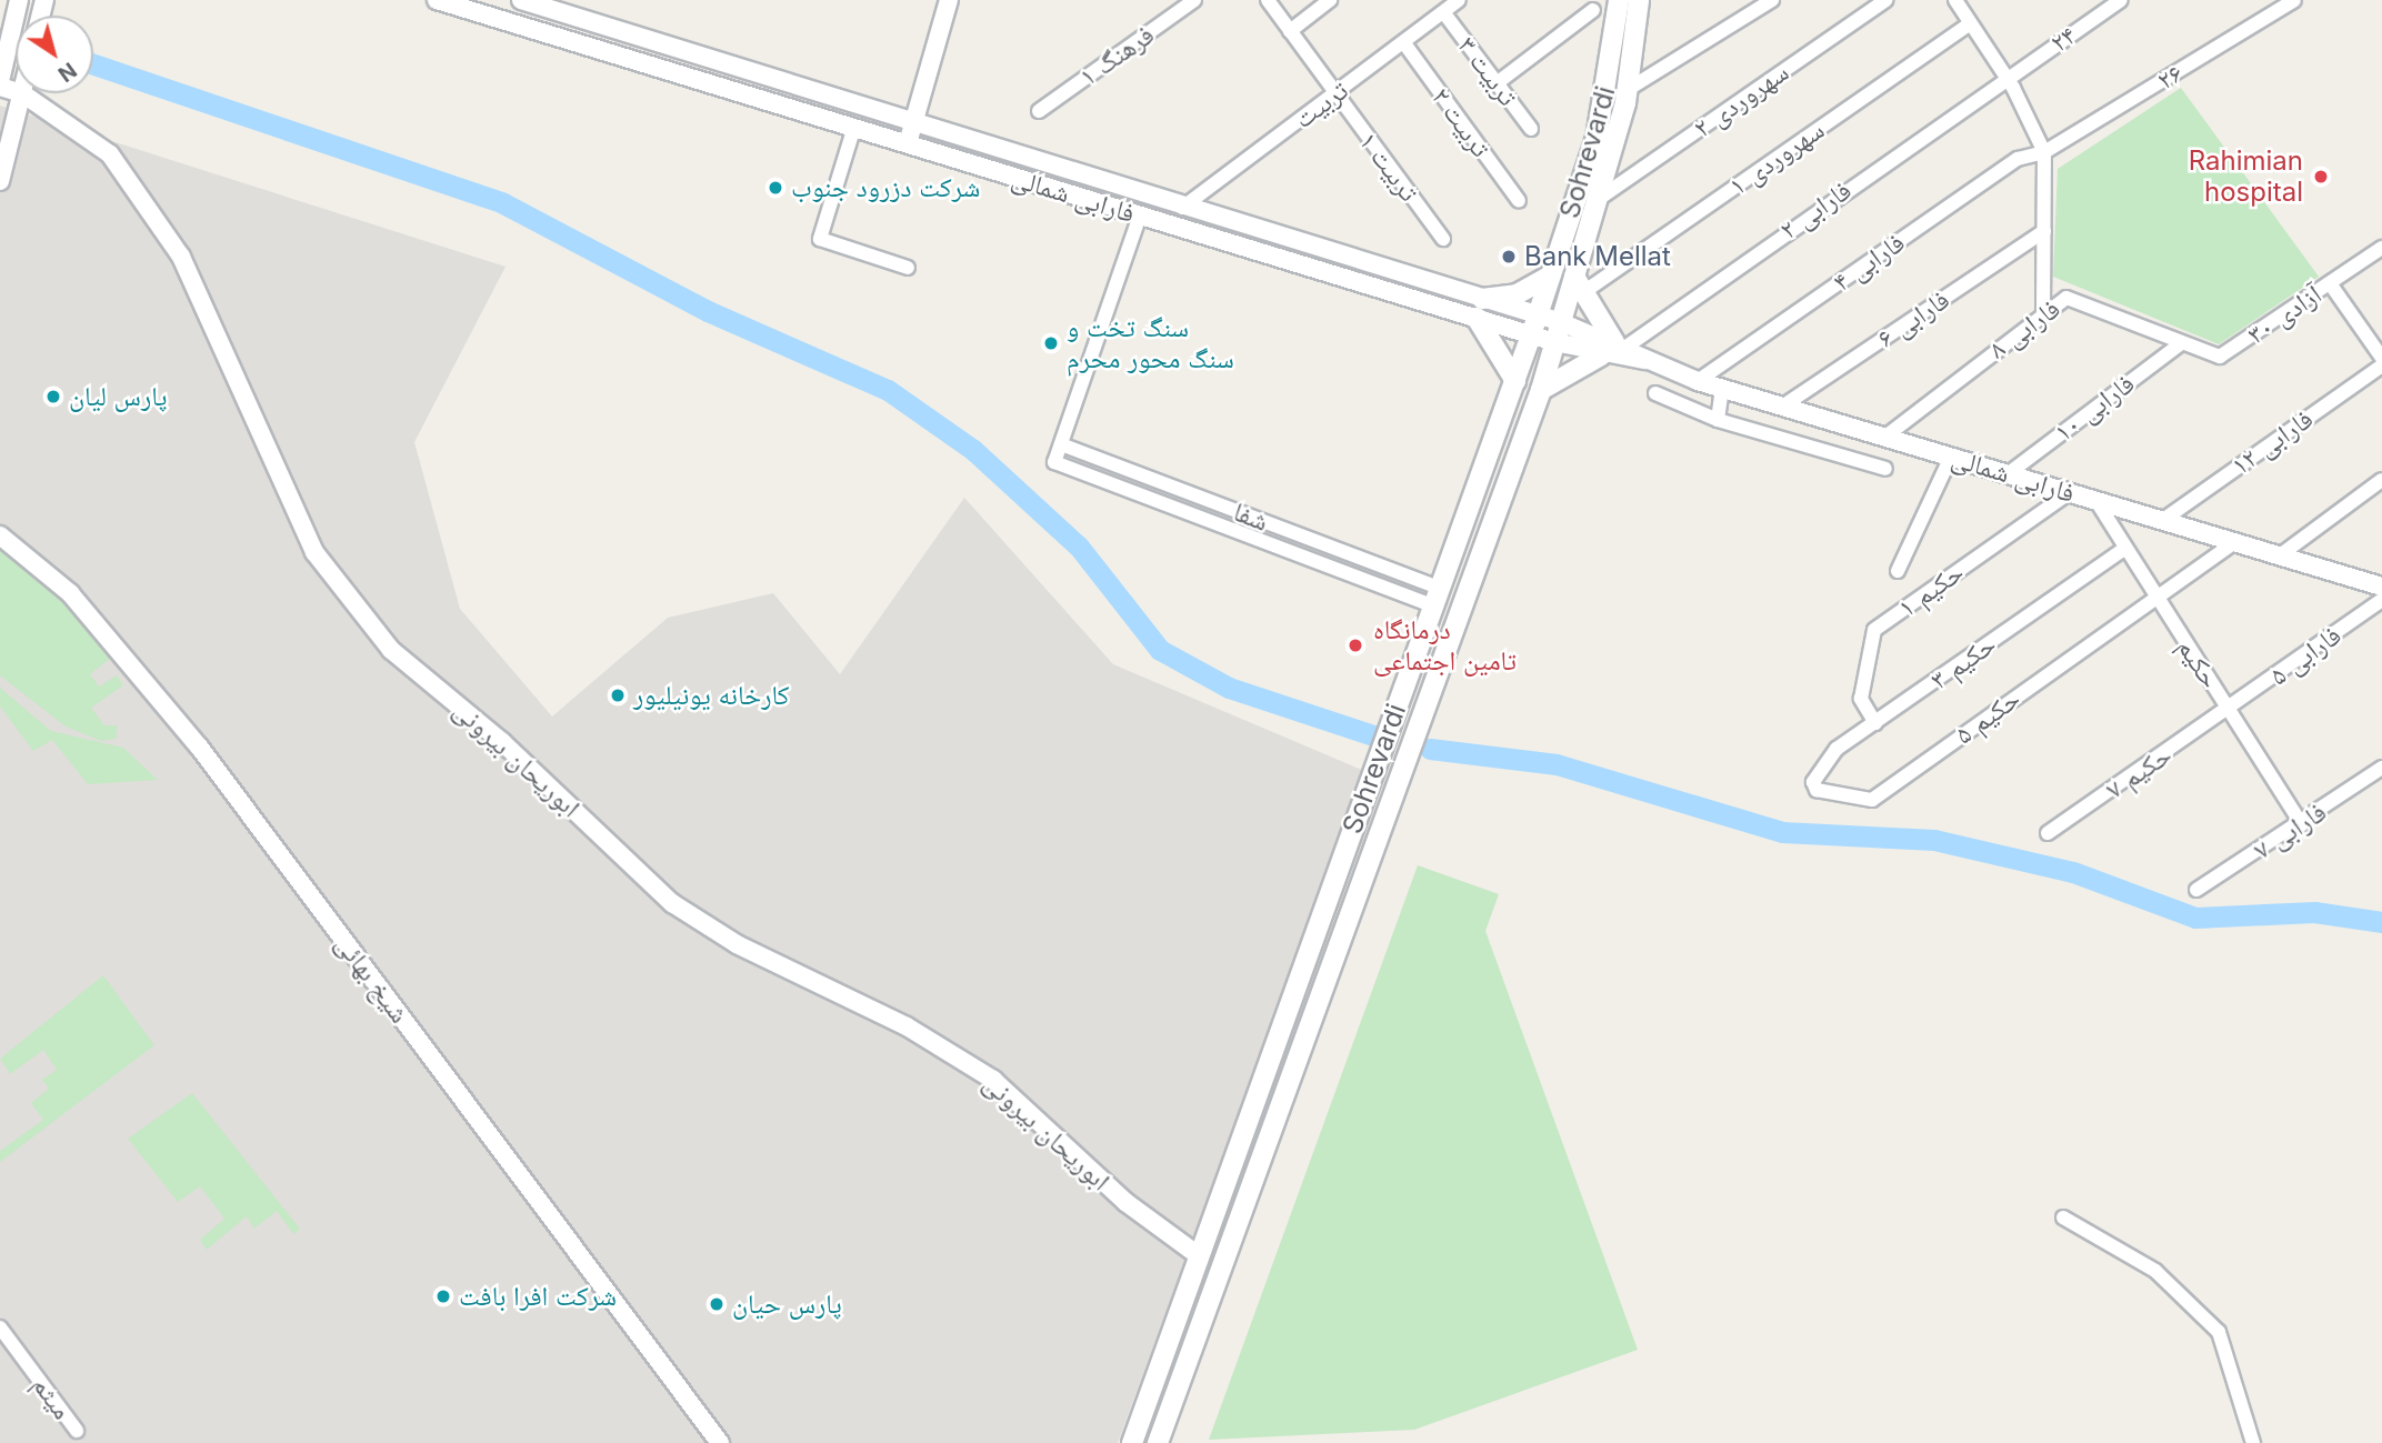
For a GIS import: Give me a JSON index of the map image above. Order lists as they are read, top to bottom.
{
  "streets": {
    "main road": ["Sohrevardi"],
    "street": [
      "۲۴",
      "فرهنگ ۱",
      "تربیت ۳",
      "۲۶",
      "سهروردی ۲",
      "تربیت",
      "تربیت ۲",
      "سهروردی ۱",
      "تربیت ۱",
      "فارابی شمالی",
      "فارابی ۲",
      "فارابی ۴",
      "آزادی ۳۰",
      "فارابی ۶",
      "فارابی ۸",
      "فارابی ۱۰",
      "فارابی ۱۲",
      "شفا",
      "حکیم ۱",
      "فارابی ۵",
      "حکیم ۳",
      "حکیم",
      "حکیم ۵",
      "ابوریحان بیرونی",
      "حکیم ۷",
      "فارابی ۷",
      "شیخ بهائی",
      "میثم"
    ]
  },
  "crossings": [
    ["۲۴", "فارابی ۲"],
    ["تربیت ۳", "تربیت"],
    ["۲۶", "فارابی ۴"],
    ["سهروردی ۲", "Sohrevardi"],
    ["تربیت", "تربیت ۲"],
    ["تربیت", "تربیت ۱"],
    ["تربیت", "فارابی شمالی"],
    ["Sohrevardi", "سهروردی ۱"],
    ["Sohrevardi", "فارابی شمالی"],
    ["Sohrevardi", "شفا"],
    ["Sohrevardi", "ابوریحان بیرونی"],
    ["فارابی شمالی", "فارابی ۲"],
    ["فارابی شمالی", "فارابی ۴"],
    ["فارابی شمالی", "فارابی ۶"],
    ["فارابی شمالی", "فارابی ۸"],
    ["فارابی شمالی", "فارابی ۱۰"],
    ["فارابی شمالی", "فارابی ۱۲"],
    ["فارابی شمالی", "حکیم ۱"],
    ["فارابی شمالی", "حکیم"],
    ["فارابی شمالی", "حکیم ۵"],
    ["آزادی ۳۰", "فارابی ۸"],
    ["آزادی ۳۰", "فارابی ۱۰"],
    ["فارابی ۸", "فارابی ۱۰"],
    ["حکیم ۱", "حکیم ۳"],
    ["فارابی ۵", "حکیم"],
    ["فارابی ۵", "حکیم ۷"],
    ["حکیم ۳", "حکیم"],
    ["حکیم ۳", "حکیم ۵"],
    ["حکیم", "حکیم ۵"],
    ["حکیم", "حکیم ۷"],
    ["حکیم", "فارابی ۷"]
  ],
  "places": [
    "Rahimian hospital",
    "شرکت دزرود جنوب",
    "Bank Mellat",
    "سنگ تخت و سنگ محور محرم",
    "پارس لیان",
    "درمانگاه تامین اجتماعی",
    "کارخانه یونیلیور",
    "شرکت افرا بافت",
    "پارس حیان"
  ],
  "north": "bottom right"
}
